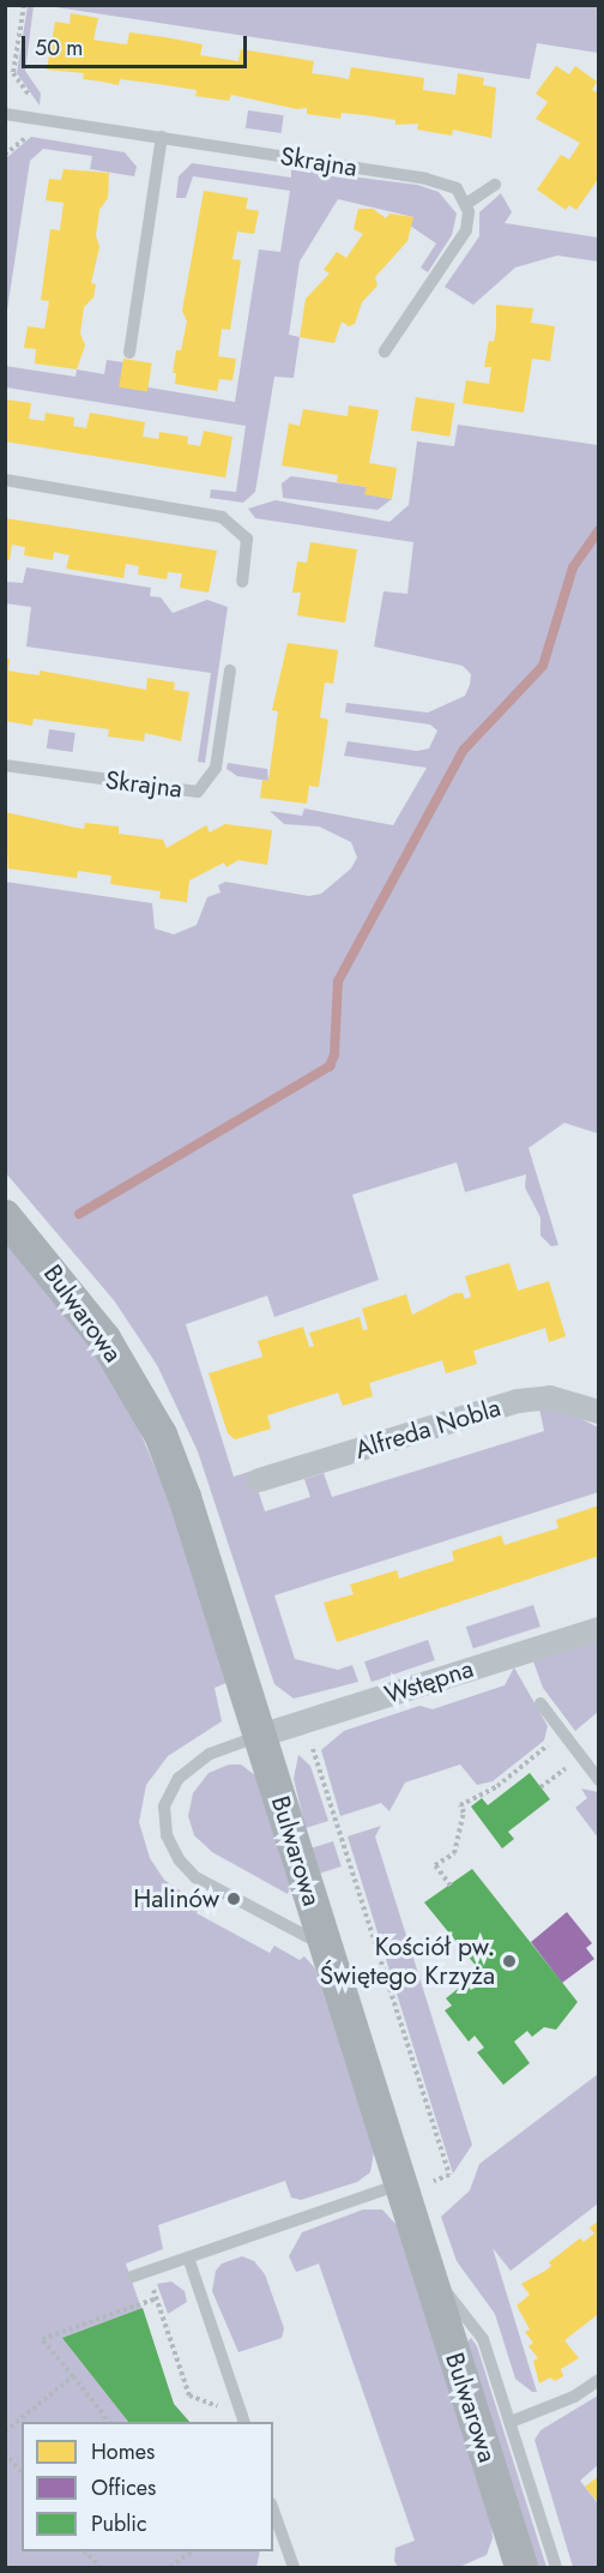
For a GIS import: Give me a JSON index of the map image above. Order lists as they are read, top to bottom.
{
  "streets": {
    "street": ["Bulwarowa", "Alfreda Nobla", "Wstępna"],
    "lane": ["Skrajna"]
  },
  "crossings": [
    ["Bulwarowa", "Wstępna"]
  ],
  "places": ["Halinów", "Kościół pw. Świętego Krzyża"],
  "legend": ["Homes", "Offices", "Public"],
  "scale_bar": "50 m"
}
